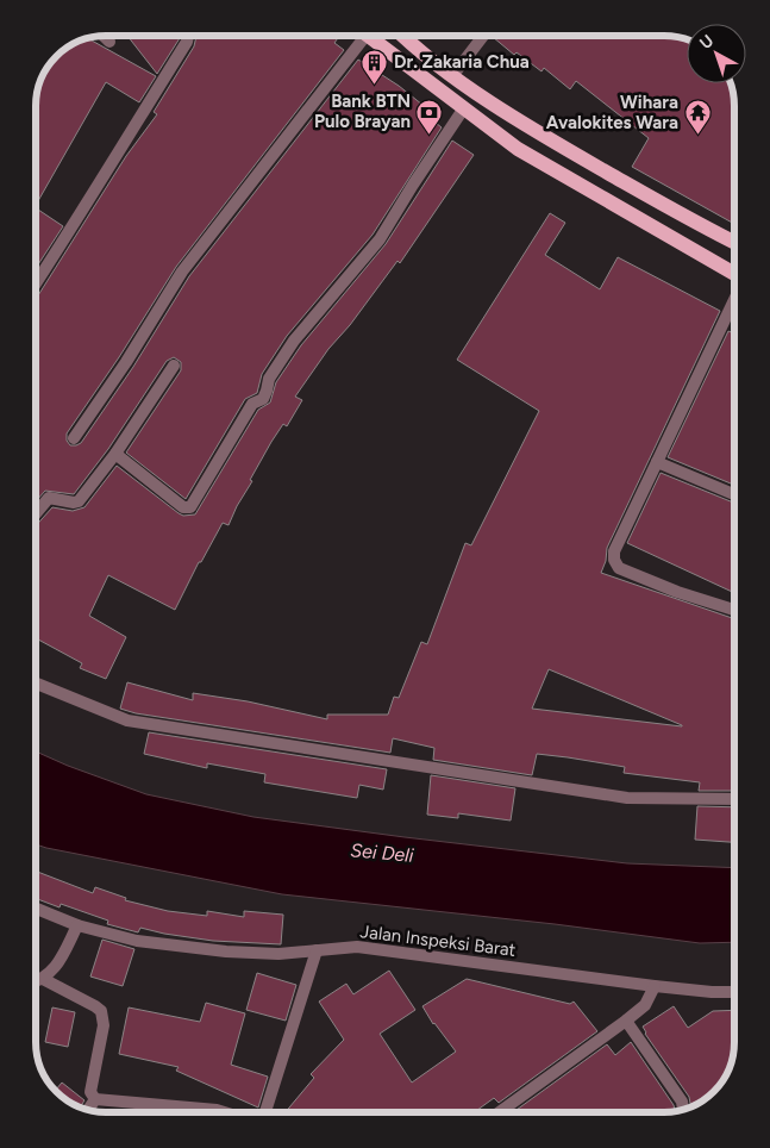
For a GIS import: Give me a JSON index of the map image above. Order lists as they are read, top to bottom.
{
  "streets": {
    "street": ["Jalan Inspeksi Barat"]
  },
  "water": ["Sei Deli"],
  "places": {
    "building": ["Dr. Zakaria Chua"],
    "bank": ["Bank BTN Pulo Brayan"],
    "temple": ["Wihara Avalokites Wara"]
  },
  "north": "top left"
}
